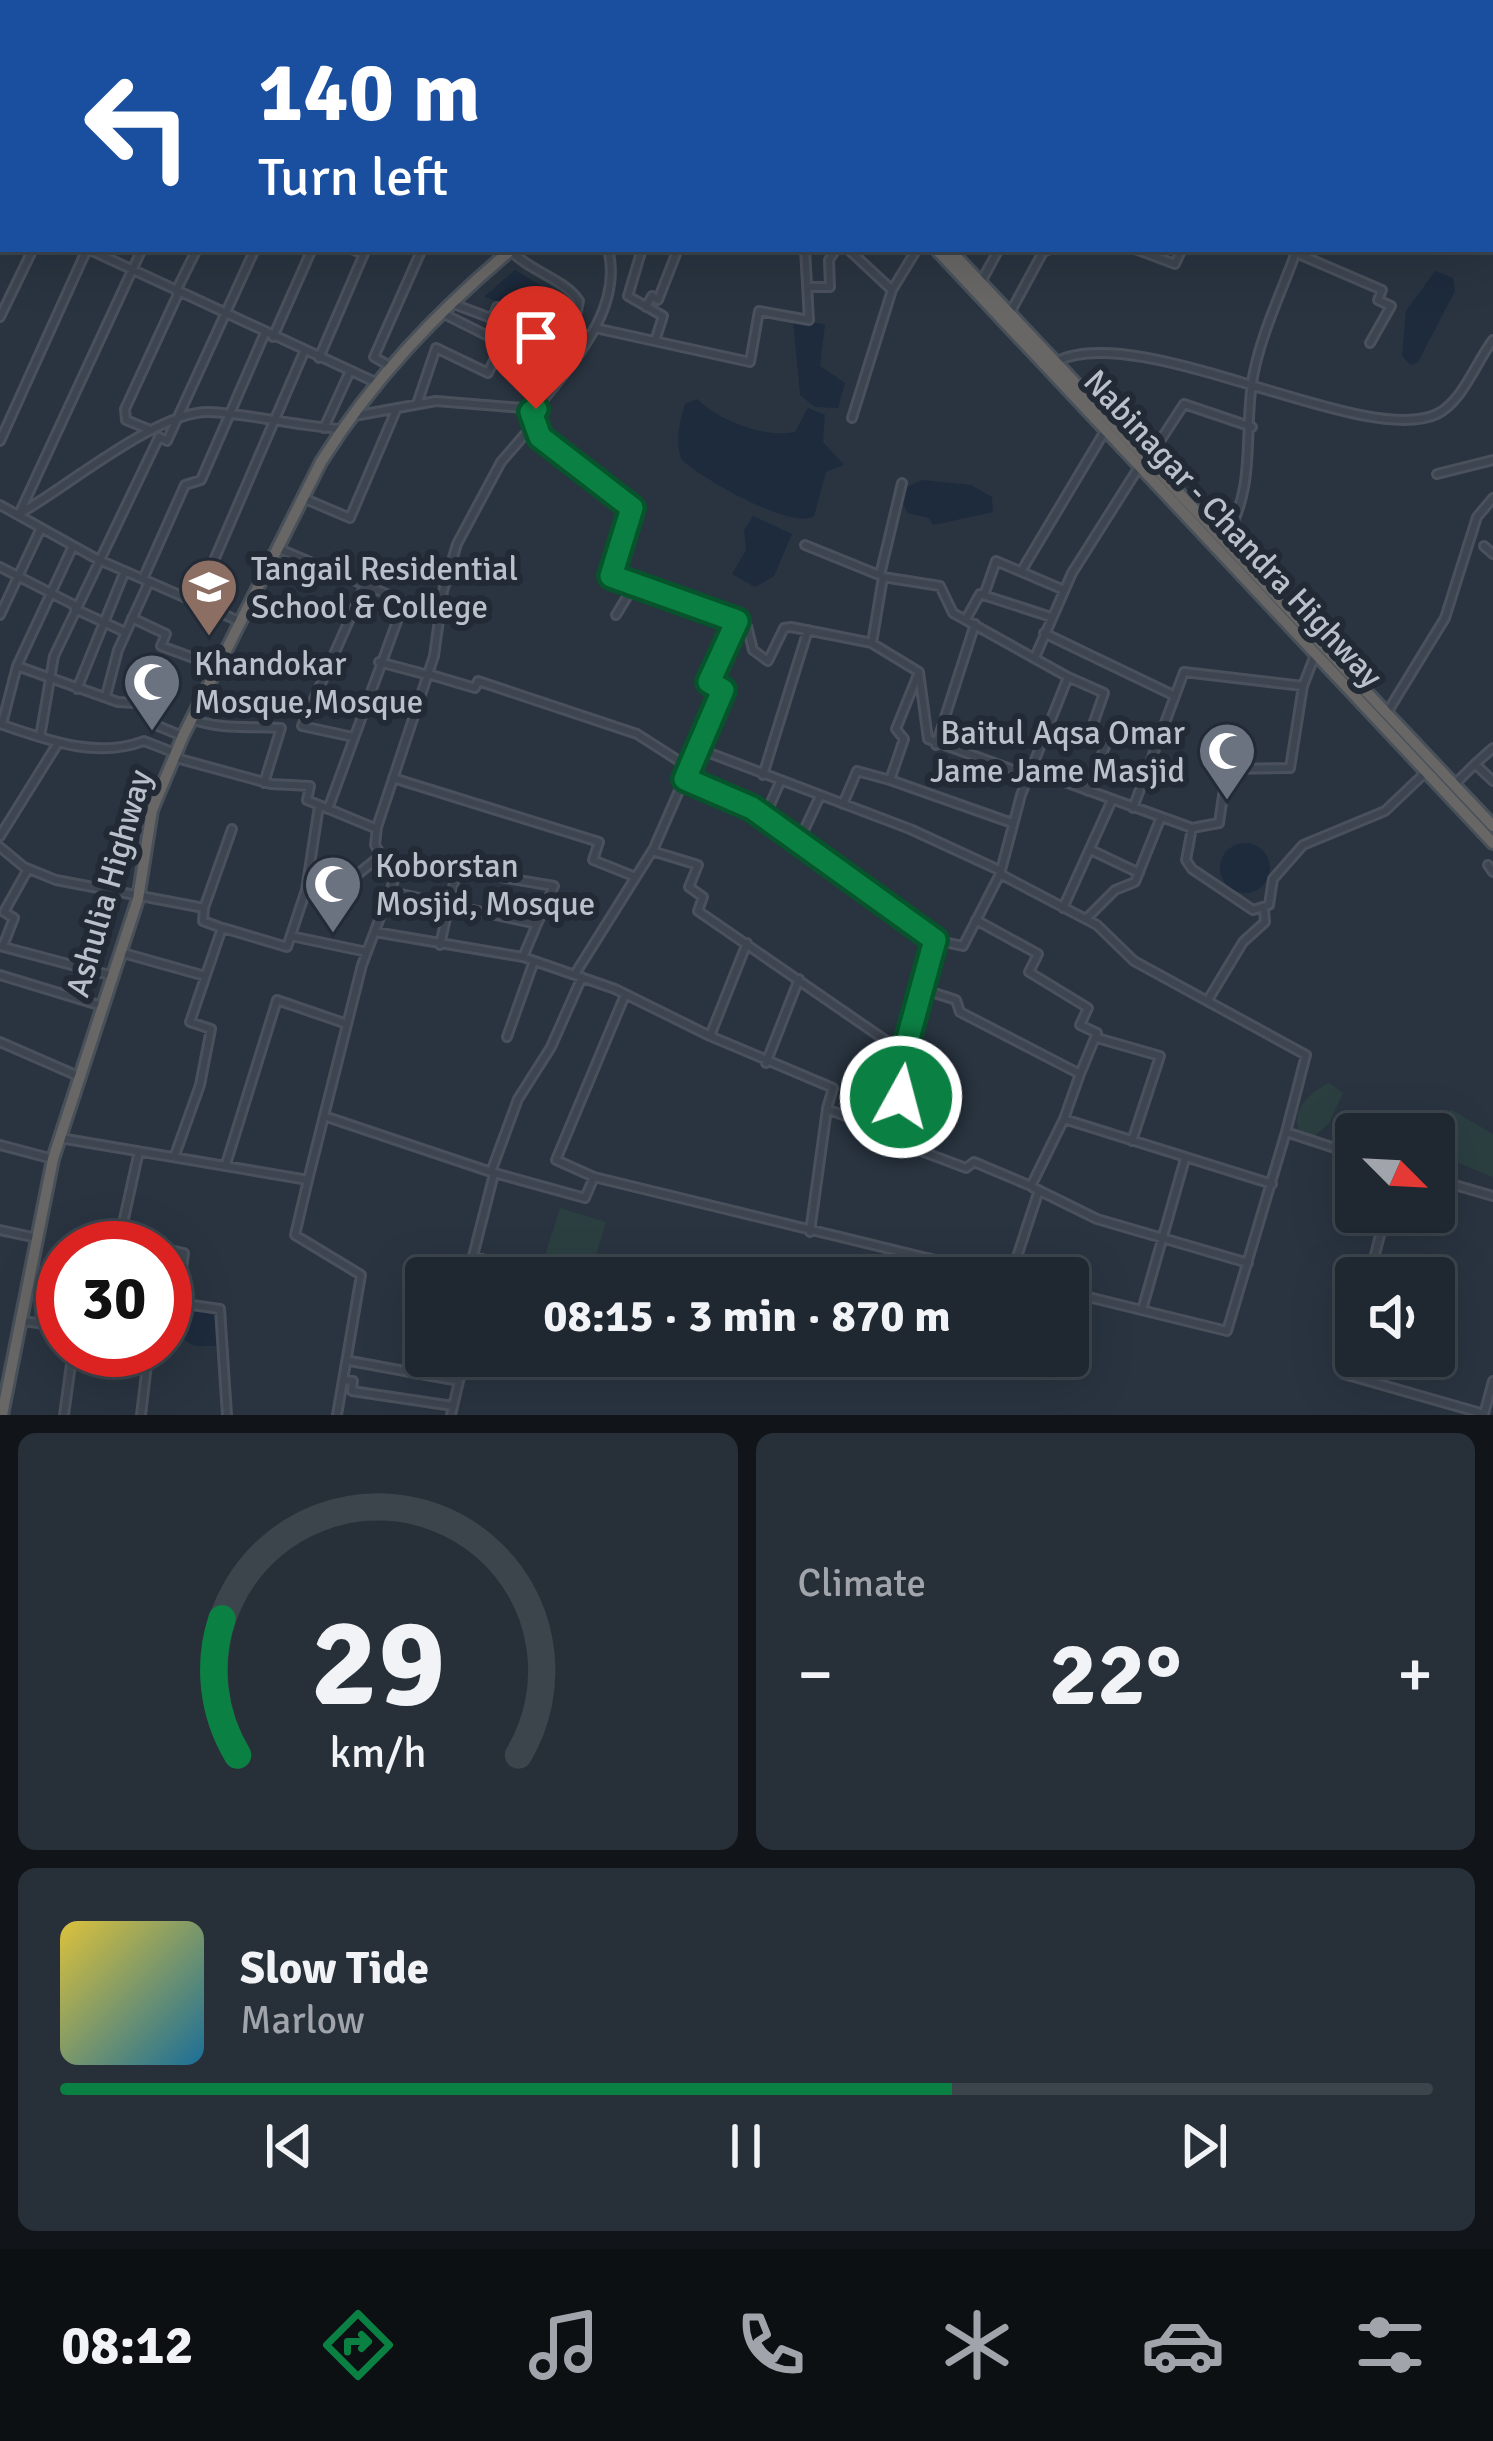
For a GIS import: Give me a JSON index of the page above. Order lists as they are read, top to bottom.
{
  "streets": {
    "highway": ["Nabinagar - Chandra Highway", "Ashulia Highway"]
  },
  "places": {
    "school or university": ["Tangail Residential School & College"],
    "mosque": ["Khandokar Mosque,Mosque", "Baitul Aqsa Omar Jame Jame Masjid", "Koborstan Mosjid, Mosque"]
  },
  "north": "bottom right",
  "page": {
    "turn": ["140 m", "Turn left"],
    "limit": "30",
    "trip": "08:15 · 3 min · 870 m",
    "tile": "Climate",
    "heat": ["−", "22°", "+"],
    "song": ["Slow Tide", "Marlow"],
    "tabs": "08:12",
    "gauge": ["29", "km/h"]
  }
}
